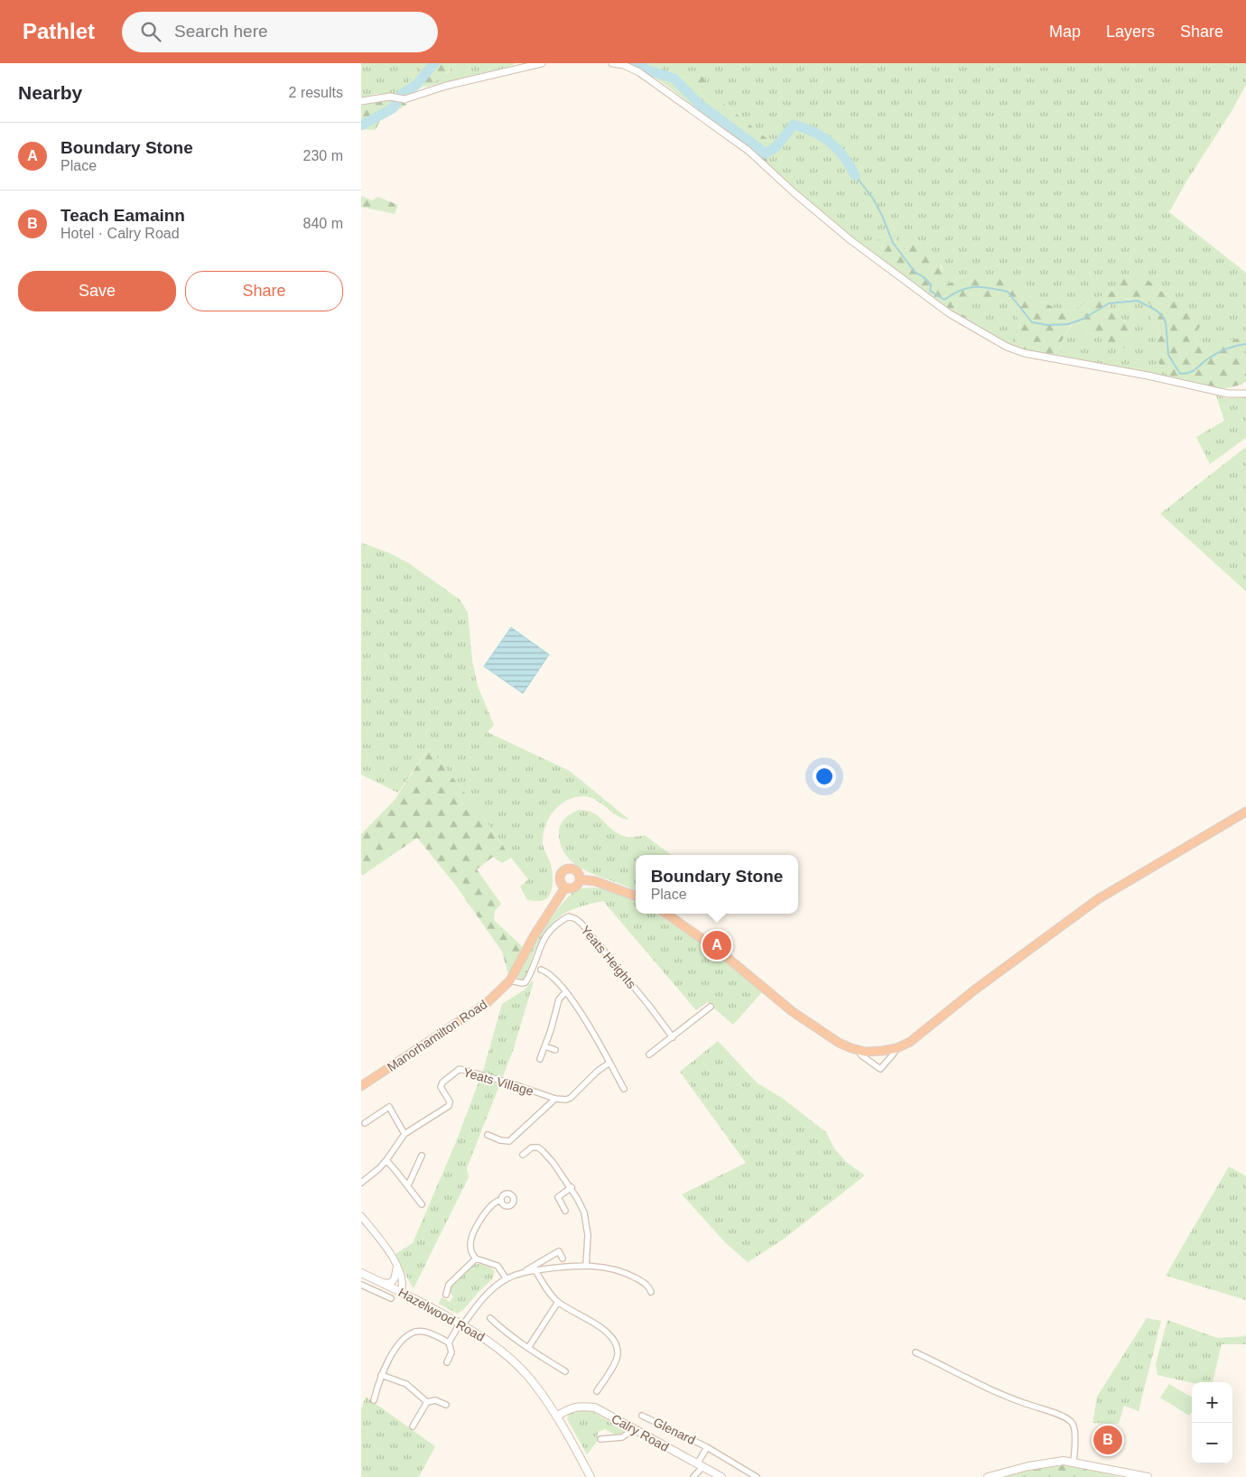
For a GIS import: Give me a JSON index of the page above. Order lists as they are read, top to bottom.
{
  "streets": {
    "highway": ["Manorhamilton Road"],
    "main road": ["Hazelwood Road", "Calry Road"],
    "street": ["Yeats Heights", "Yeats Village", "Glenard"]
  },
  "crossings": [
    ["Yeats Heights", "Manorhamilton Road"],
    ["Hazelwood Road", "Calry Road"],
    ["Glenard", "Calry Road"]
  ],
  "page": {
    "header": "Pathlet",
    "search": "Search here",
    "nav": ["Map", "Layers", "Share"],
    "heading": ["Nearby", "2 results"],
    "list": [
      {
        "mark": "A",
        "name": "Boundary Stone",
        "note": "Place",
        "value": "230 m"
      },
      {
        "mark": "B",
        "name": "Teach Eamainn",
        "note": "Hotel · Calry Road",
        "value": "840 m"
      }
    ],
    "buttons": ["Save", "Share"],
    "popup": ["Boundary Stone", "Place"],
    "pins": ["A", "B"],
    "map_buttons": ["+", "−"]
  }
}
